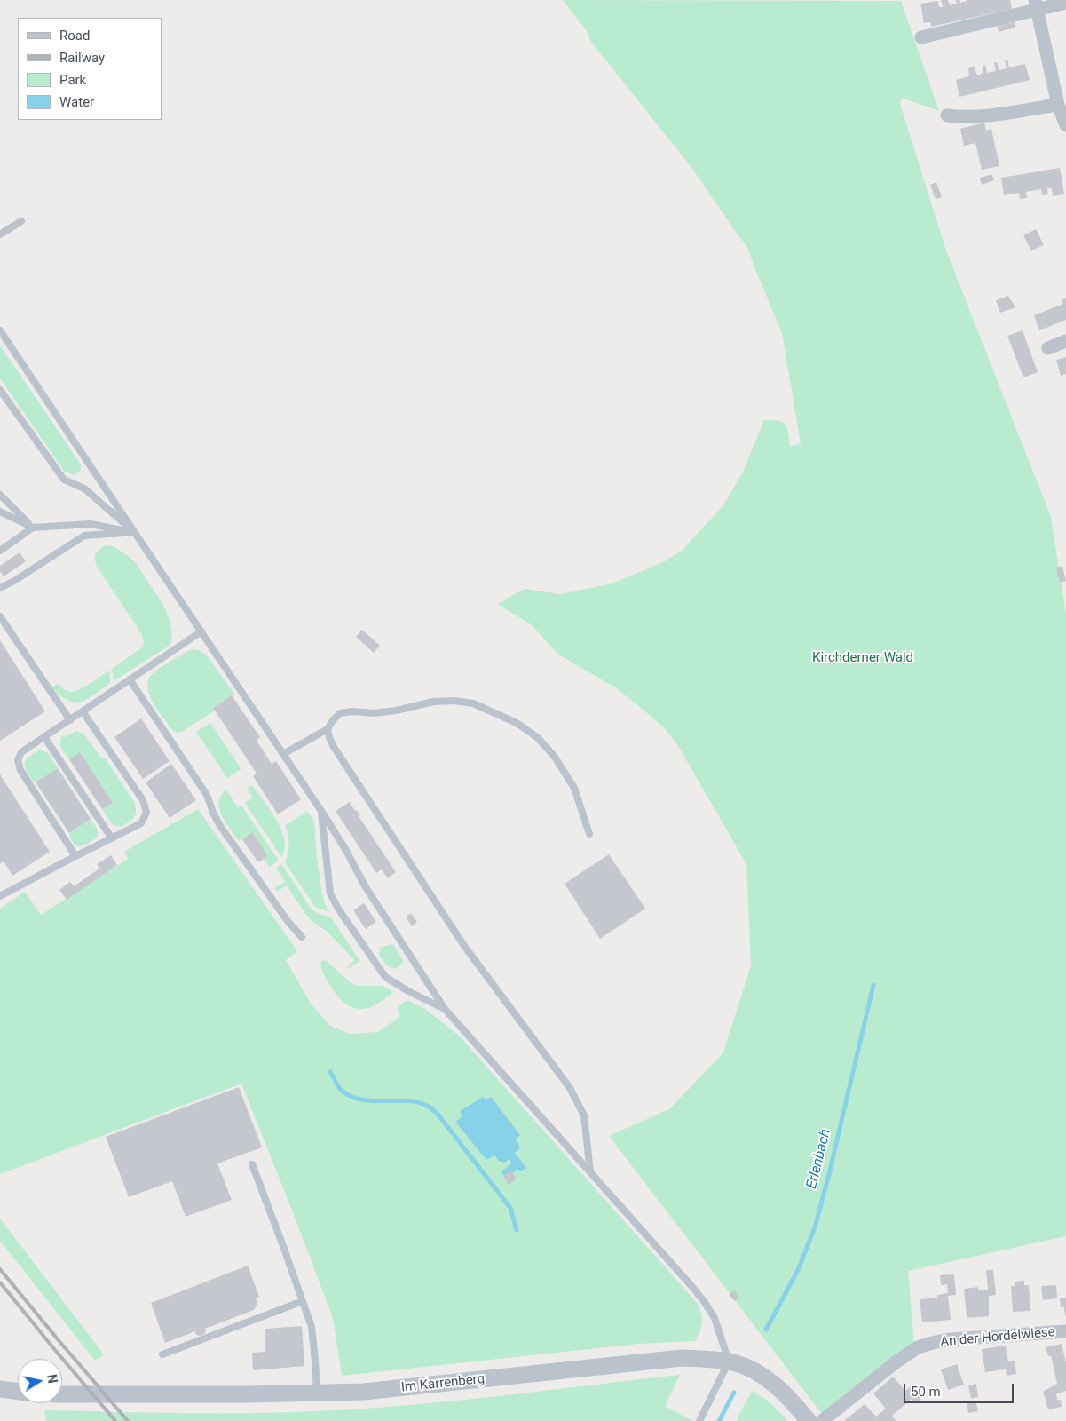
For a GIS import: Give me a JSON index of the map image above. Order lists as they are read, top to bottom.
{
  "streets": {
    "street": ["An der Hordelwiese", "Im Karrenberg"]
  },
  "water": ["Erlenbach"],
  "parks": ["Kirchderner Wald"],
  "legend": [
    "Road",
    "Railway",
    "Park",
    "Water"
  ],
  "scale_bar": "50 m",
  "north": "right"
}
